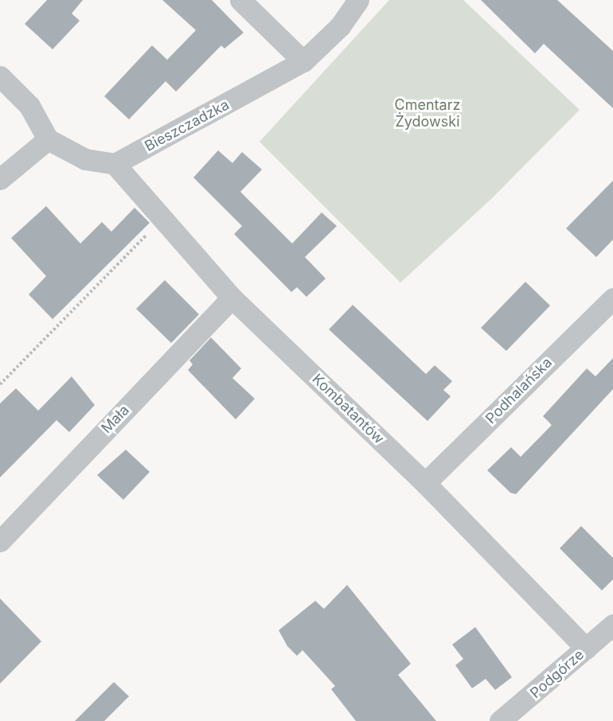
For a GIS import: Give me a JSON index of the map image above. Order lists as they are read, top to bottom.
{
  "streets": {
    "street": [
      "Bieszczadzka",
      "Podhalańska",
      "Kombatantów",
      "Mała",
      "Podgórze"
    ]
  },
  "crossings": [
    ["Bieszczadzka", "Kombatantów"],
    ["Podhalańska", "Kombatantów"],
    ["Kombatantów", "Mała"],
    ["Kombatantów", "Podgórze"]
  ],
  "parks": ["Cmentarz Żydowski"]
}
